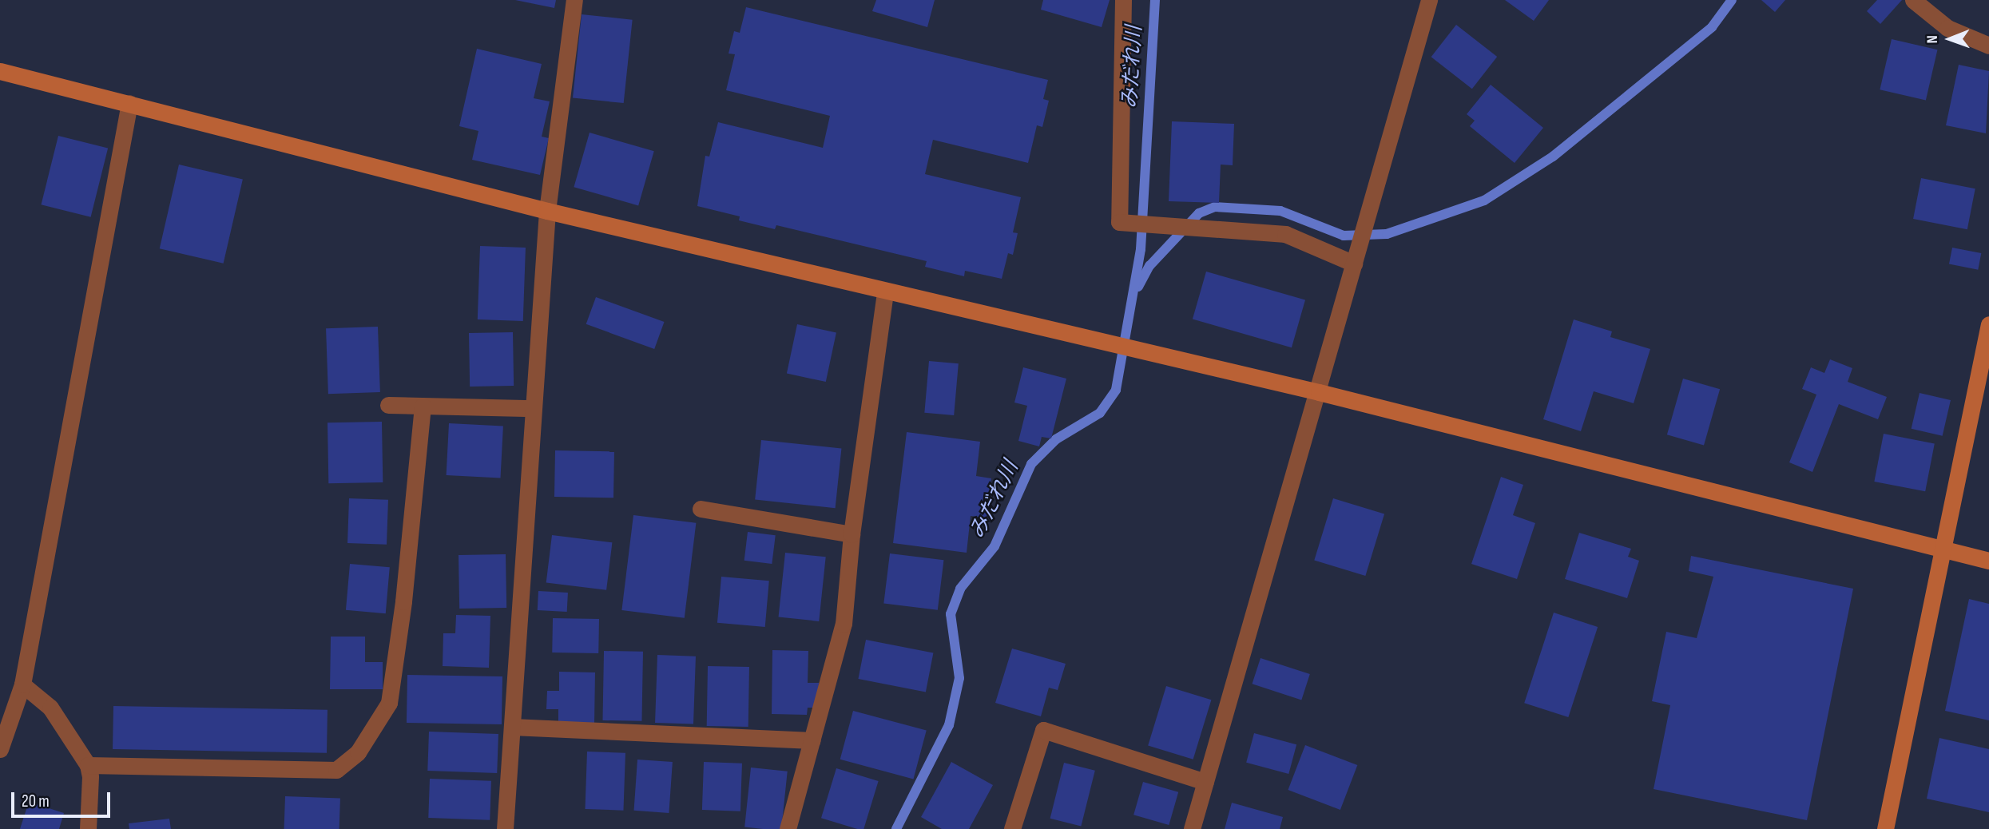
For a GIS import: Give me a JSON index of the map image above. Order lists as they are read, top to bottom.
{
  "water": ["みだれ川"],
  "scale_bar": "20 m",
  "north": "left"
}
